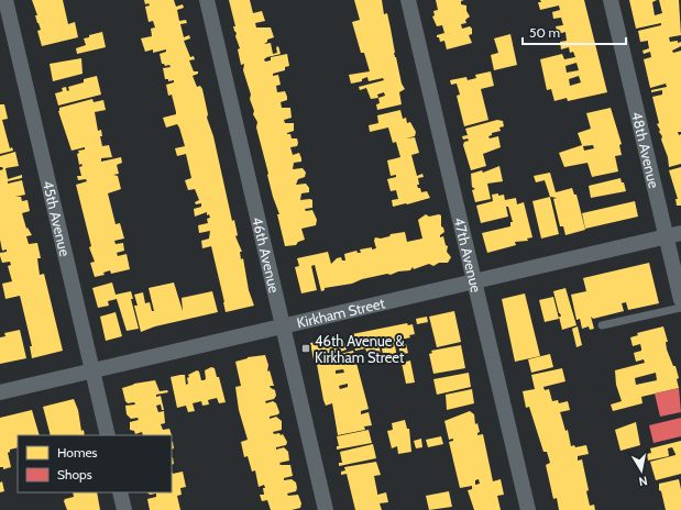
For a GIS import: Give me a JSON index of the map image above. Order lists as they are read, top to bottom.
{
  "streets": {
    "street": [
      "48th Avenue",
      "45th Avenue",
      "46th Avenue",
      "47th Avenue",
      "Kirkham Street"
    ]
  },
  "crossings": [
    ["48th Avenue", "Kirkham Street"],
    ["45th Avenue", "Kirkham Street"],
    ["46th Avenue", "Kirkham Street"],
    ["47th Avenue", "Kirkham Street"]
  ],
  "places": {
    "transit": ["46th Avenue & Kirkham Street"]
  },
  "legend": ["Homes", "Shops"],
  "scale_bar": "50 m",
  "north": "bottom"
}
